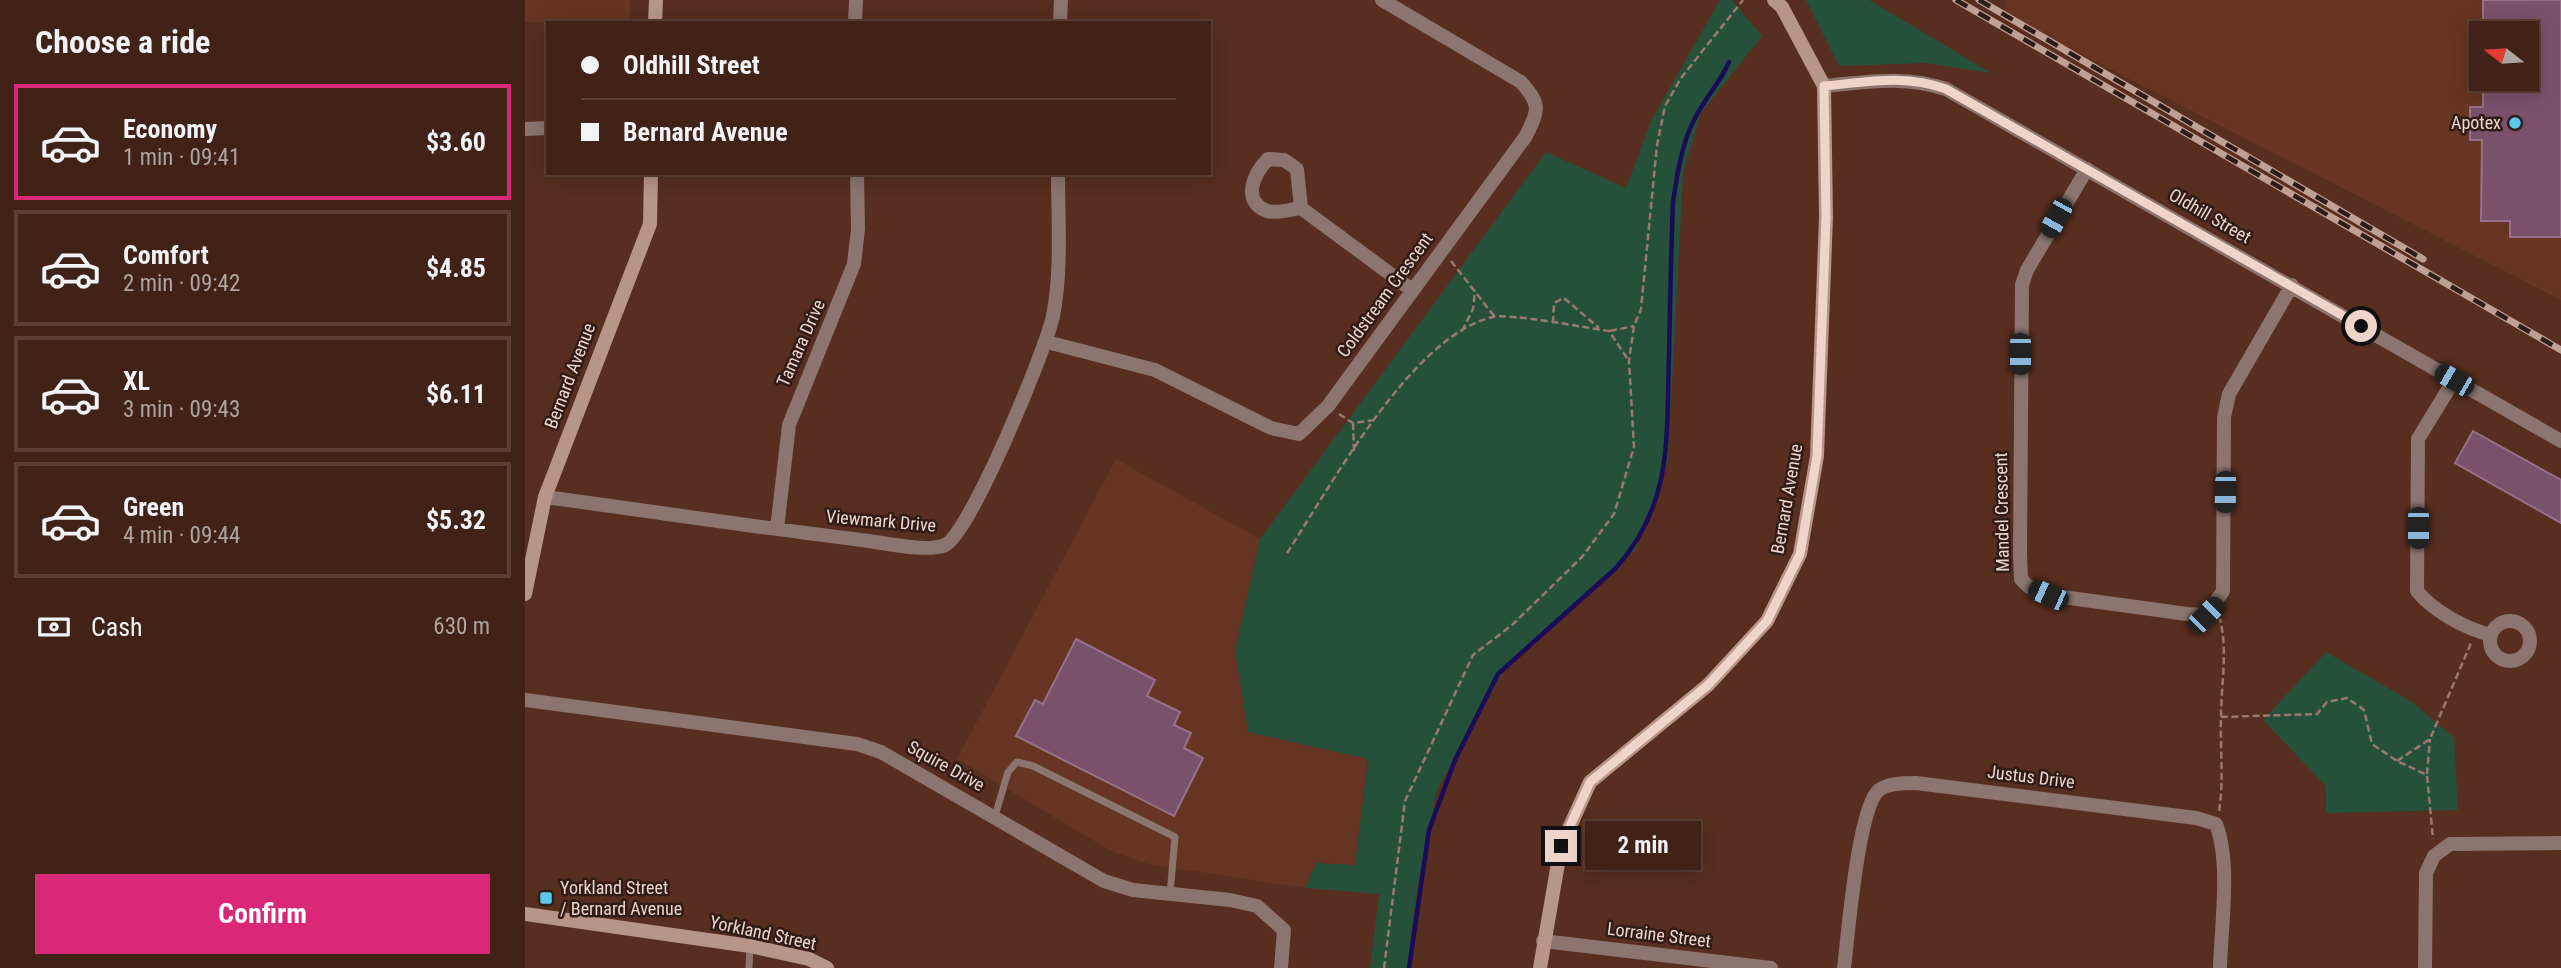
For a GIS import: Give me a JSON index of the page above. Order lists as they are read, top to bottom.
{
  "streets": {
    "street": [
      "Oldhill Street",
      "Coldstream Crescent",
      "Tamara Drive",
      "Bernard Avenue",
      "Mandel Crescent",
      "Viewmark Drive",
      "Squire Drive",
      "Justus Drive",
      "Yorkland Street",
      "Lorraine Street"
    ]
  },
  "crossings": [
    ["Oldhill Street", "Bernard Avenue"],
    ["Oldhill Street", "Mandel Crescent"],
    ["Coldstream Crescent", "Viewmark Drive"],
    ["Tamara Drive", "Viewmark Drive"],
    ["Bernard Avenue", "Viewmark Drive"],
    ["Bernard Avenue", "Lorraine Street"]
  ],
  "places": {
    "other": ["Apotex"],
    "transit": ["Yorkland Street / Bernard Avenue"]
  },
  "north": "left",
  "page": {
    "heading": "Choose a ride",
    "banner": ["Oldhill Street", "Bernard Avenue"],
    "list": [
      {
        "name": "Economy",
        "note": "1 min · 09:41",
        "value": "$3.60"
      },
      {
        "name": "Comfort",
        "note": "2 min · 09:42",
        "value": "$4.85"
      },
      {
        "name": "XL",
        "note": "3 min · 09:43",
        "value": "$6.11"
      },
      {
        "name": "Green",
        "note": "4 min · 09:44",
        "value": "$5.32"
      }
    ],
    "pay": ["Cash", "630 m"],
    "bubble": "2 min",
    "buttons": "Confirm"
  }
}
